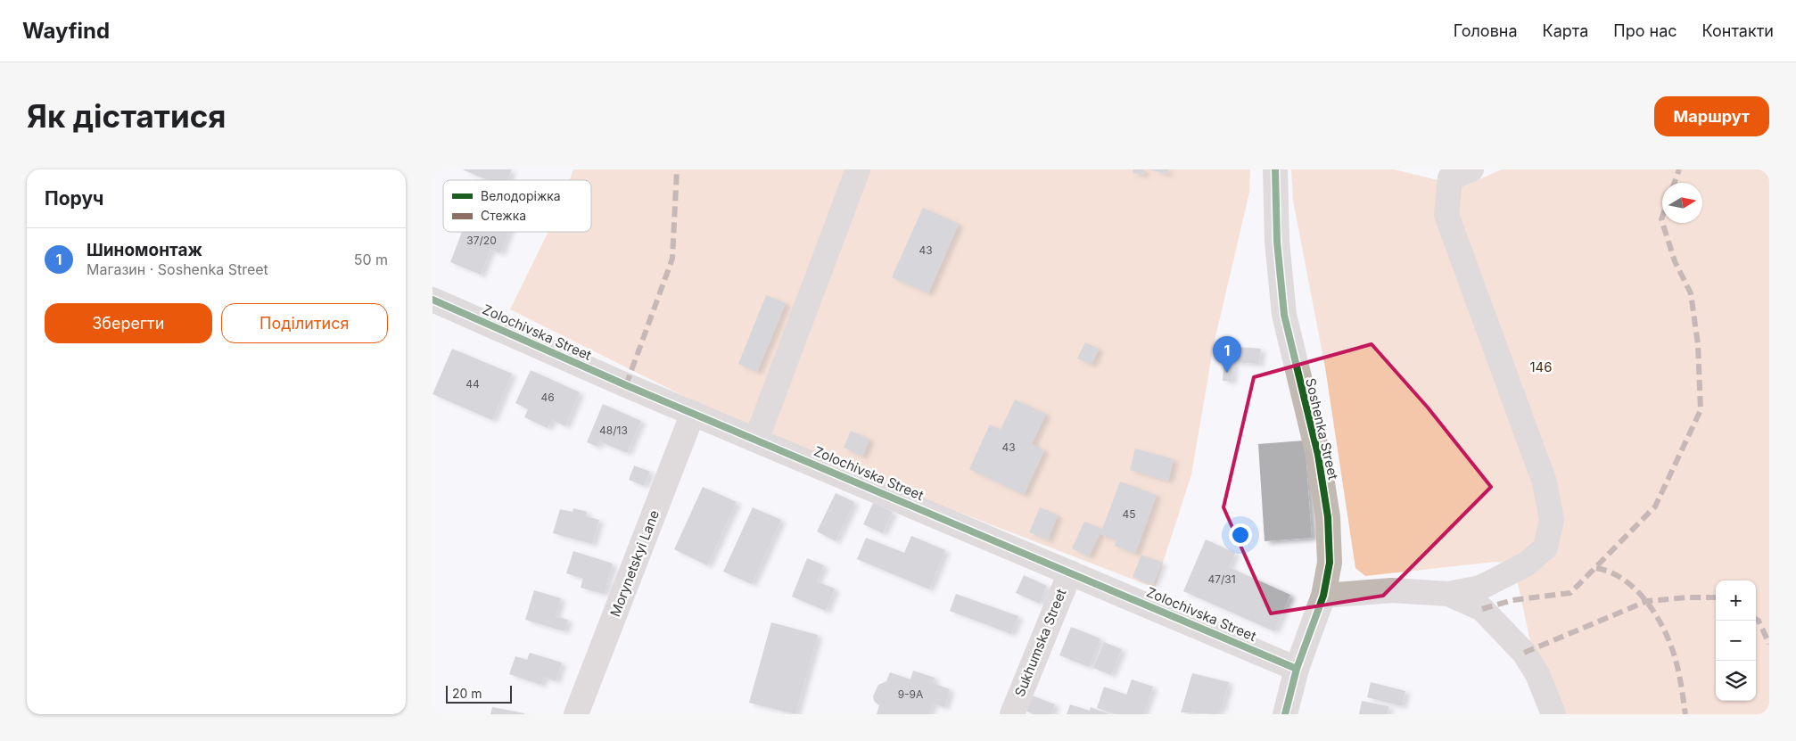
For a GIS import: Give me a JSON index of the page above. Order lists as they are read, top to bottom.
{
  "streets": {
    "street": [
      "Zolochivska Street",
      "Soshenka Street",
      "Morynetskyi Lane",
      "Sukhumska Street"
    ]
  },
  "crossings": [
    ["Zolochivska Street", "Soshenka Street"],
    ["Zolochivska Street", "Morynetskyi Lane"],
    ["Zolochivska Street", "Sukhumska Street"]
  ],
  "parks": ["146"],
  "house_numbers": [
    "37/20",
    "43",
    "44",
    "46",
    "48/13",
    "43",
    "45",
    "47/31",
    "9-9А"
  ],
  "legend": ["Велодоріжка", "Стежка"],
  "scale_bar": "20 m",
  "north": "right",
  "page": {
    "header": "Wayfind",
    "nav": [
      "Головна",
      "Карта",
      "Про нас",
      "Контакти"
    ],
    "buttons": [
      "Маршрут",
      ["Зберегти", "Поділитися"]
    ],
    "title": "Як дістатися",
    "heading": "Поруч",
    "list": [
      {
        "mark": "1",
        "name": "Шиномонтаж",
        "note": "Магазин · Soshenka Street",
        "value": "50 m"
      }
    ],
    "pins": "1",
    "map_buttons": ["+", "−"],
    "scale": "20 m"
  }
}
